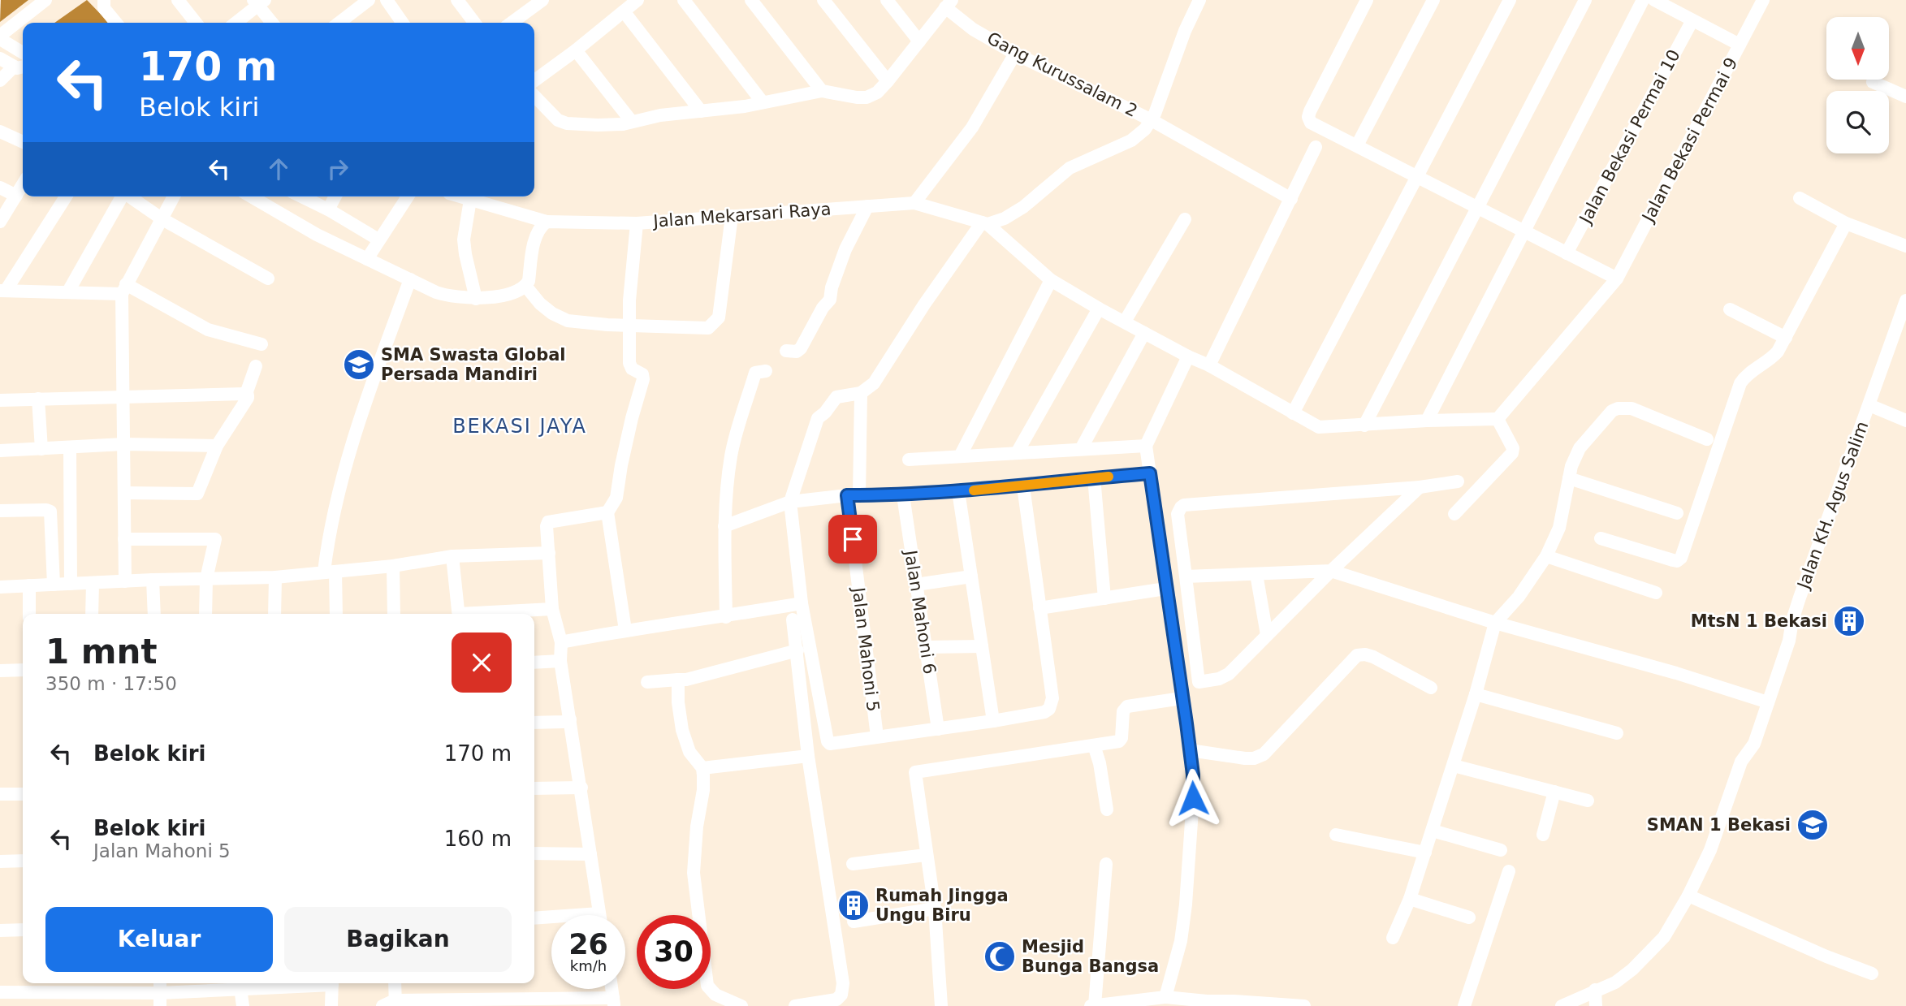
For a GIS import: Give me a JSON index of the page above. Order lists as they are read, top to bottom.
{
  "streets": {
    "street": [
      "Gang Kurussalam 2",
      "Jalan Bekasi Permai 10",
      "Jalan Bekasi Permai 9",
      "Jalan Mekarsari Raya",
      "Jalan KH. Agus Salim",
      "Jalan Mahoni 6",
      "Jalan Mahoni 5"
    ]
  },
  "districts": ["BEKASI JAYA"],
  "places": {
    "school or university": ["SMA Swasta Global Persada Mandiri", "SMAN 1 Bekasi"],
    "building": ["MtsN 1 Bekasi", "Rumah Jingga Ungu Biru"],
    "mosque": ["Mesjid Bunga Bangsa"]
  },
  "north": "bottom",
  "page": {
    "turn": ["170 m", "Belok kiri"],
    "heading": ["1 mnt", "350 m · 17:50"],
    "list": [
      {
        "name": "Belok kiri",
        "value": "170 m"
      },
      {
        "name": "Belok kiri",
        "note": "Jalan Mahoni 5",
        "value": "160 m"
      }
    ],
    "buttons": ["Keluar", "Bagikan"],
    "speed": "26 km/h",
    "limit": "30"
  }
}
